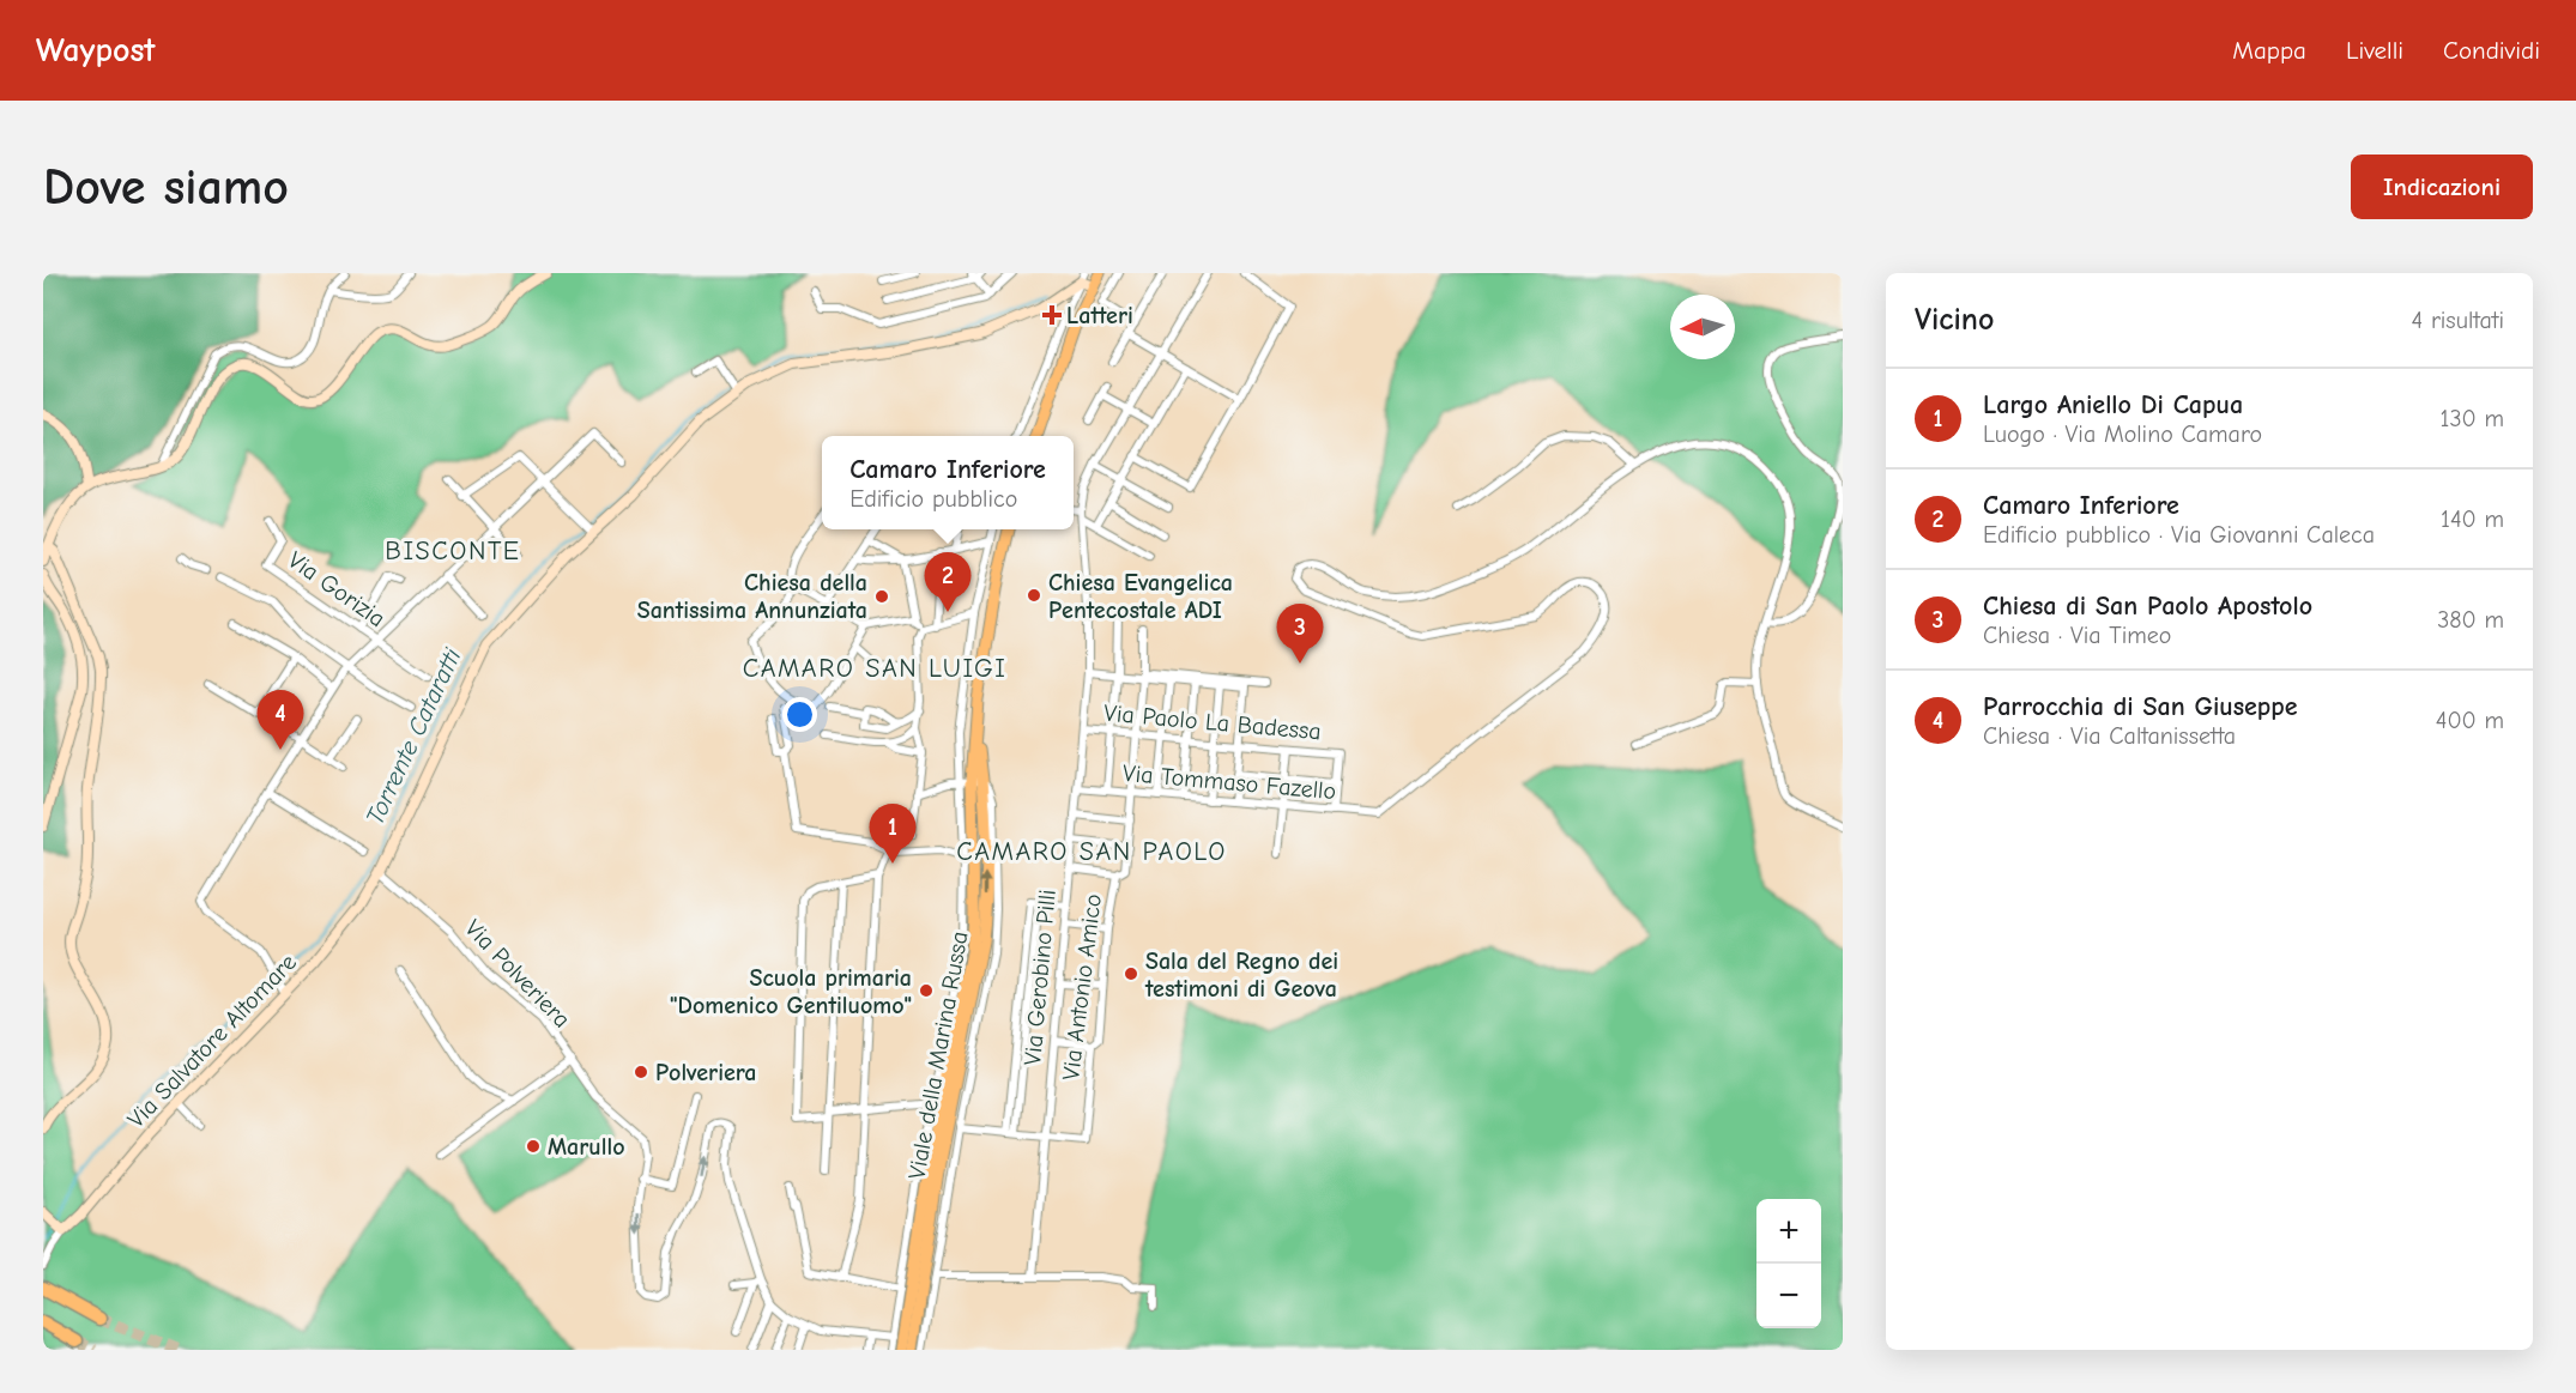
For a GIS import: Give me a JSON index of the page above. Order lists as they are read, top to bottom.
{
  "streets": {
    "main road": ["Viale della Marina Russa"],
    "street": [
      "Via Gorizia",
      "Via Paolo La Badessa",
      "Via Tommaso Fazello",
      "Via Polveriera",
      "Via Gerobino Pilli",
      "Via Antonio Amico",
      "Via Salvatore Altomare"
    ]
  },
  "crossings": [
    ["Via Paolo La Badessa", "Via Gerobino Pilli"],
    ["Via Paolo La Badessa", "Via Antonio Amico"],
    ["Via Tommaso Fazello", "Via Gerobino Pilli"],
    ["Via Tommaso Fazello", "Via Antonio Amico"],
    ["Via Polveriera", "Via Salvatore Altomare"],
    ["Via Gerobino Pilli", "Via Antonio Amico"]
  ],
  "districts": ["BISCONTE", "CAMARO SAN LUIGI", "CAMARO SAN PAOLO"],
  "water": ["Torrente Cataratti"],
  "places": {
    "health": ["Latteri"],
    "other": [
      "Chiesa Evangelica Pentecostale ADI",
      "Chiesa della Santissima Annunziata",
      "Sala del Regno dei testimoni di Geova",
      "Scuola primaria \"Domenico Gentiluomo\"",
      "Polveriera",
      "Marullo"
    ]
  },
  "north": "left",
  "page": {
    "header": "Waypost",
    "nav": ["Mappa", "Livelli", "Condividi"],
    "buttons": "Indicazioni",
    "title": "Dove siamo",
    "heading": ["Vicino", "4 risultati"],
    "list": [
      {
        "mark": "1",
        "name": "Largo Aniello Di Capua",
        "note": "Luogo · Via Molino Camaro",
        "value": "130 m"
      },
      {
        "mark": "2",
        "name": "Camaro Inferiore",
        "note": "Edificio pubblico · Via Giovanni Caleca",
        "value": "140 m"
      },
      {
        "mark": "3",
        "name": "Chiesa di San Paolo Apostolo",
        "note": "Chiesa · Via Timeo",
        "value": "380 m"
      },
      {
        "mark": "4",
        "name": "Parrocchia di San Giuseppe",
        "note": "Chiesa · Via Caltanissetta",
        "value": "400 m"
      }
    ],
    "popup": ["Camaro Inferiore", "Edificio pubblico"],
    "pins": [
      "2",
      "3",
      "4",
      "1"
    ],
    "map_buttons": ["+", "−"]
  }
}
